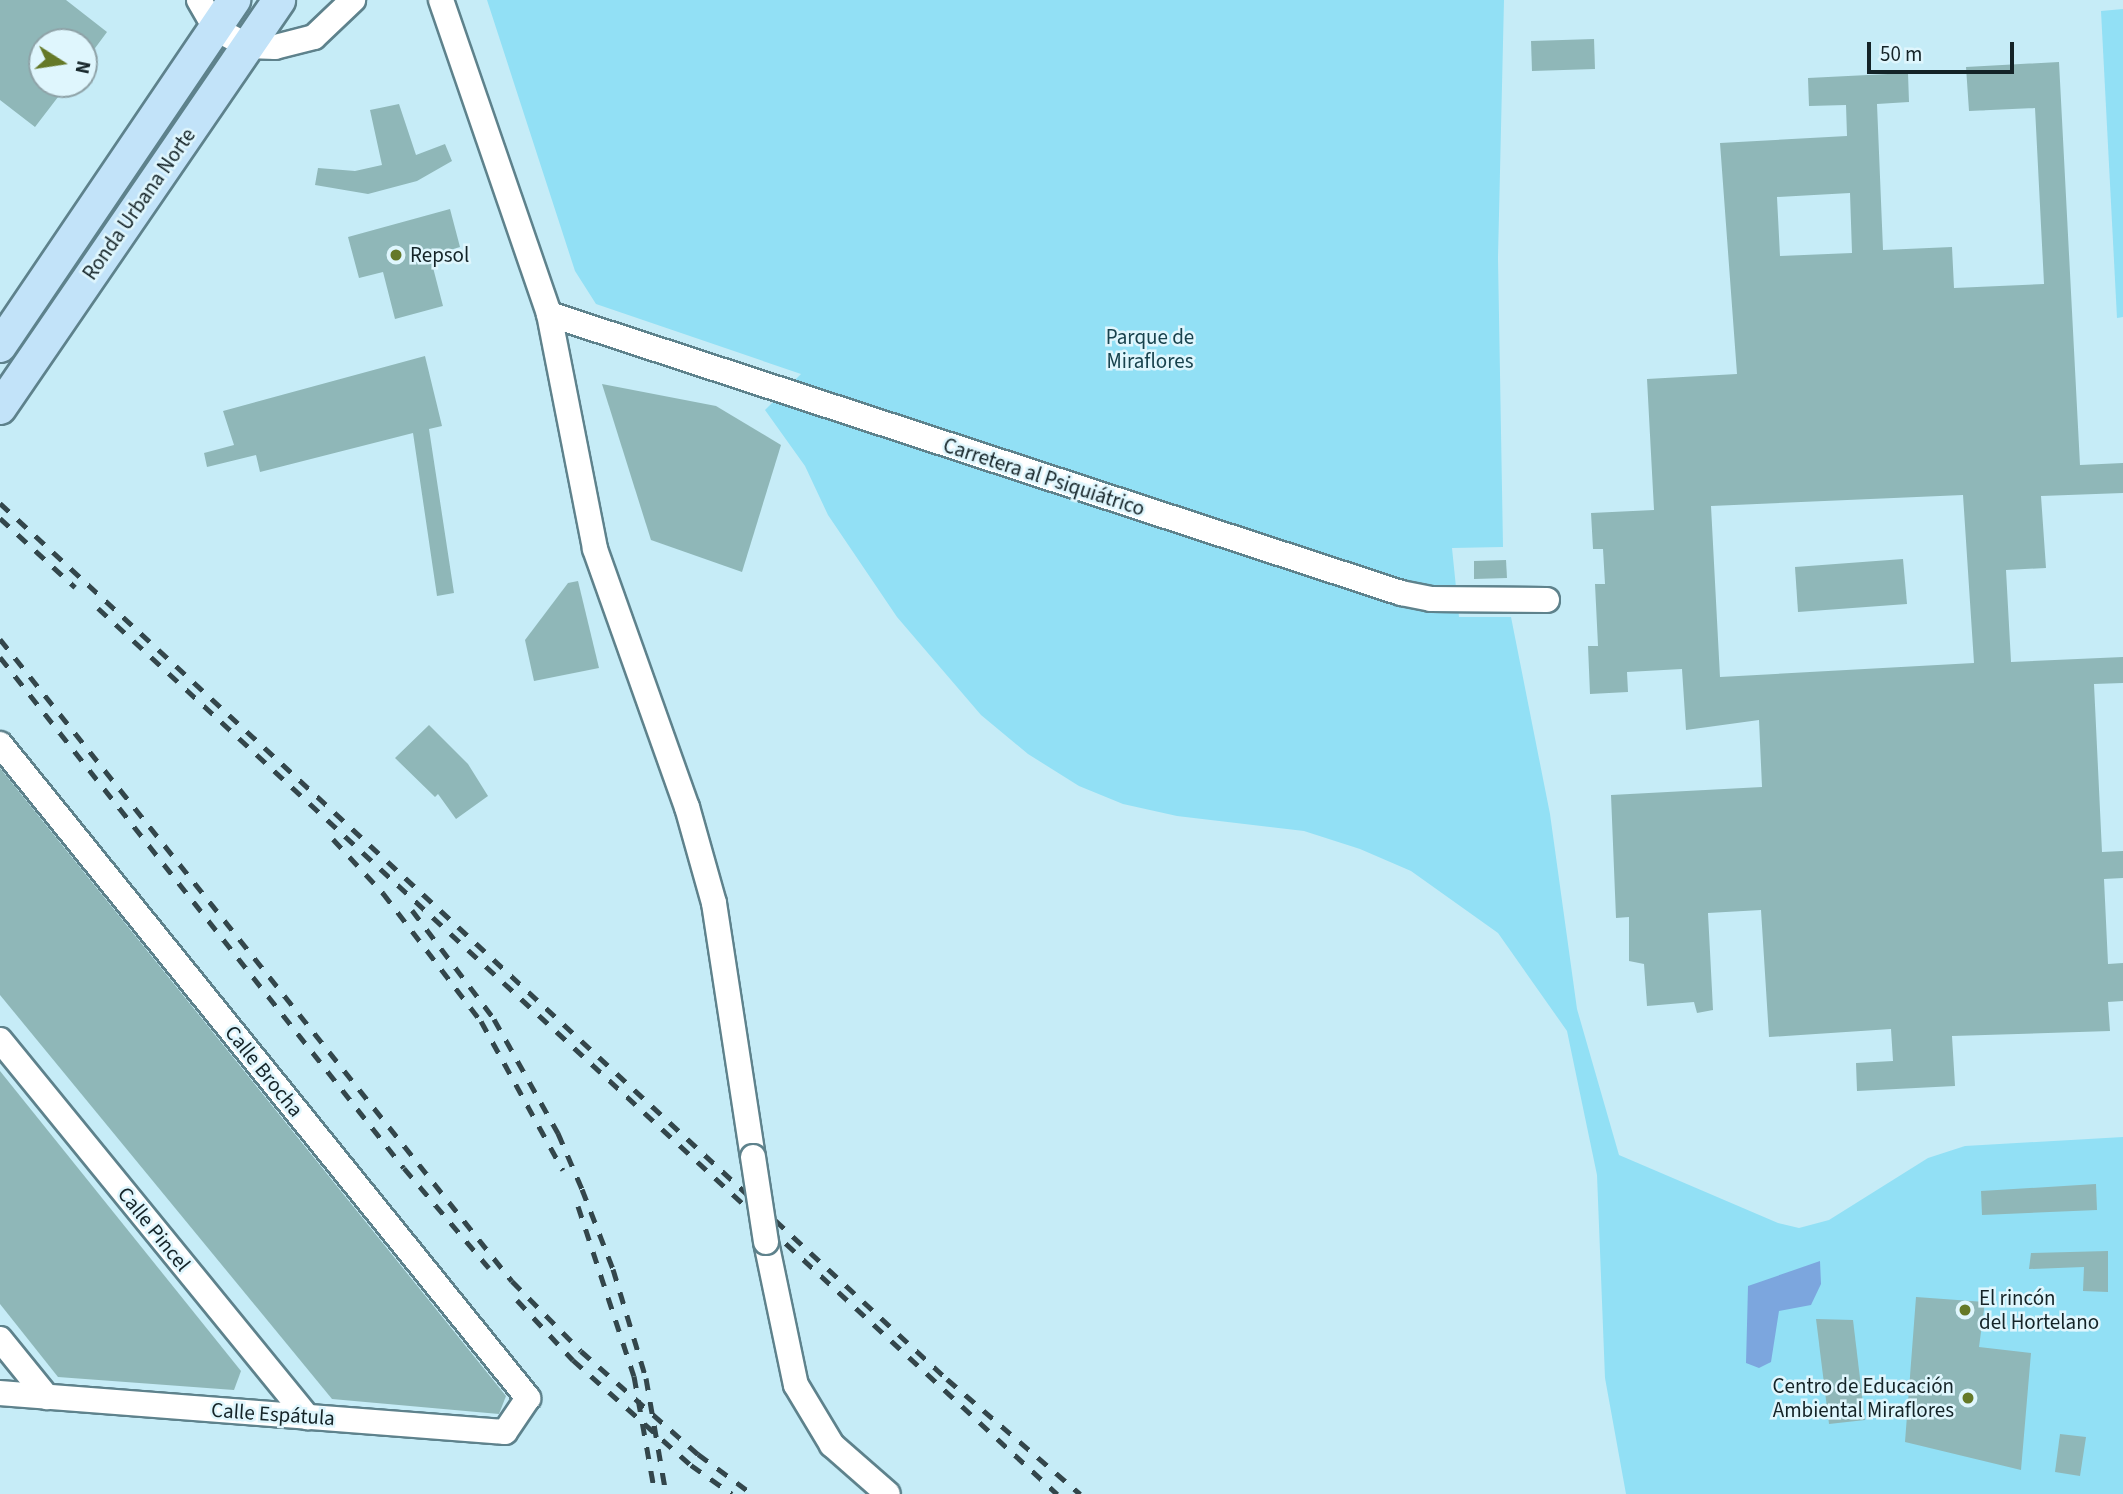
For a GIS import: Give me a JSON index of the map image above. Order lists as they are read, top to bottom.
{
  "streets": {
    "main road": ["Ronda Urbana Norte"],
    "street": [
      "Carretera al Psiquiátrico",
      "Calle Brocha",
      "Calle Pincel",
      "Calle Espátula"
    ]
  },
  "crossings": [
    ["Calle Brocha", "Calle Espátula"],
    ["Calle Pincel", "Calle Espátula"]
  ],
  "parks": ["Parque de Miraflores"],
  "places": ["Repsol", "El rincón del Hortelano", "Centro de Educación Ambiental Miraflores"],
  "scale_bar": "50 m",
  "north": "right"
}
